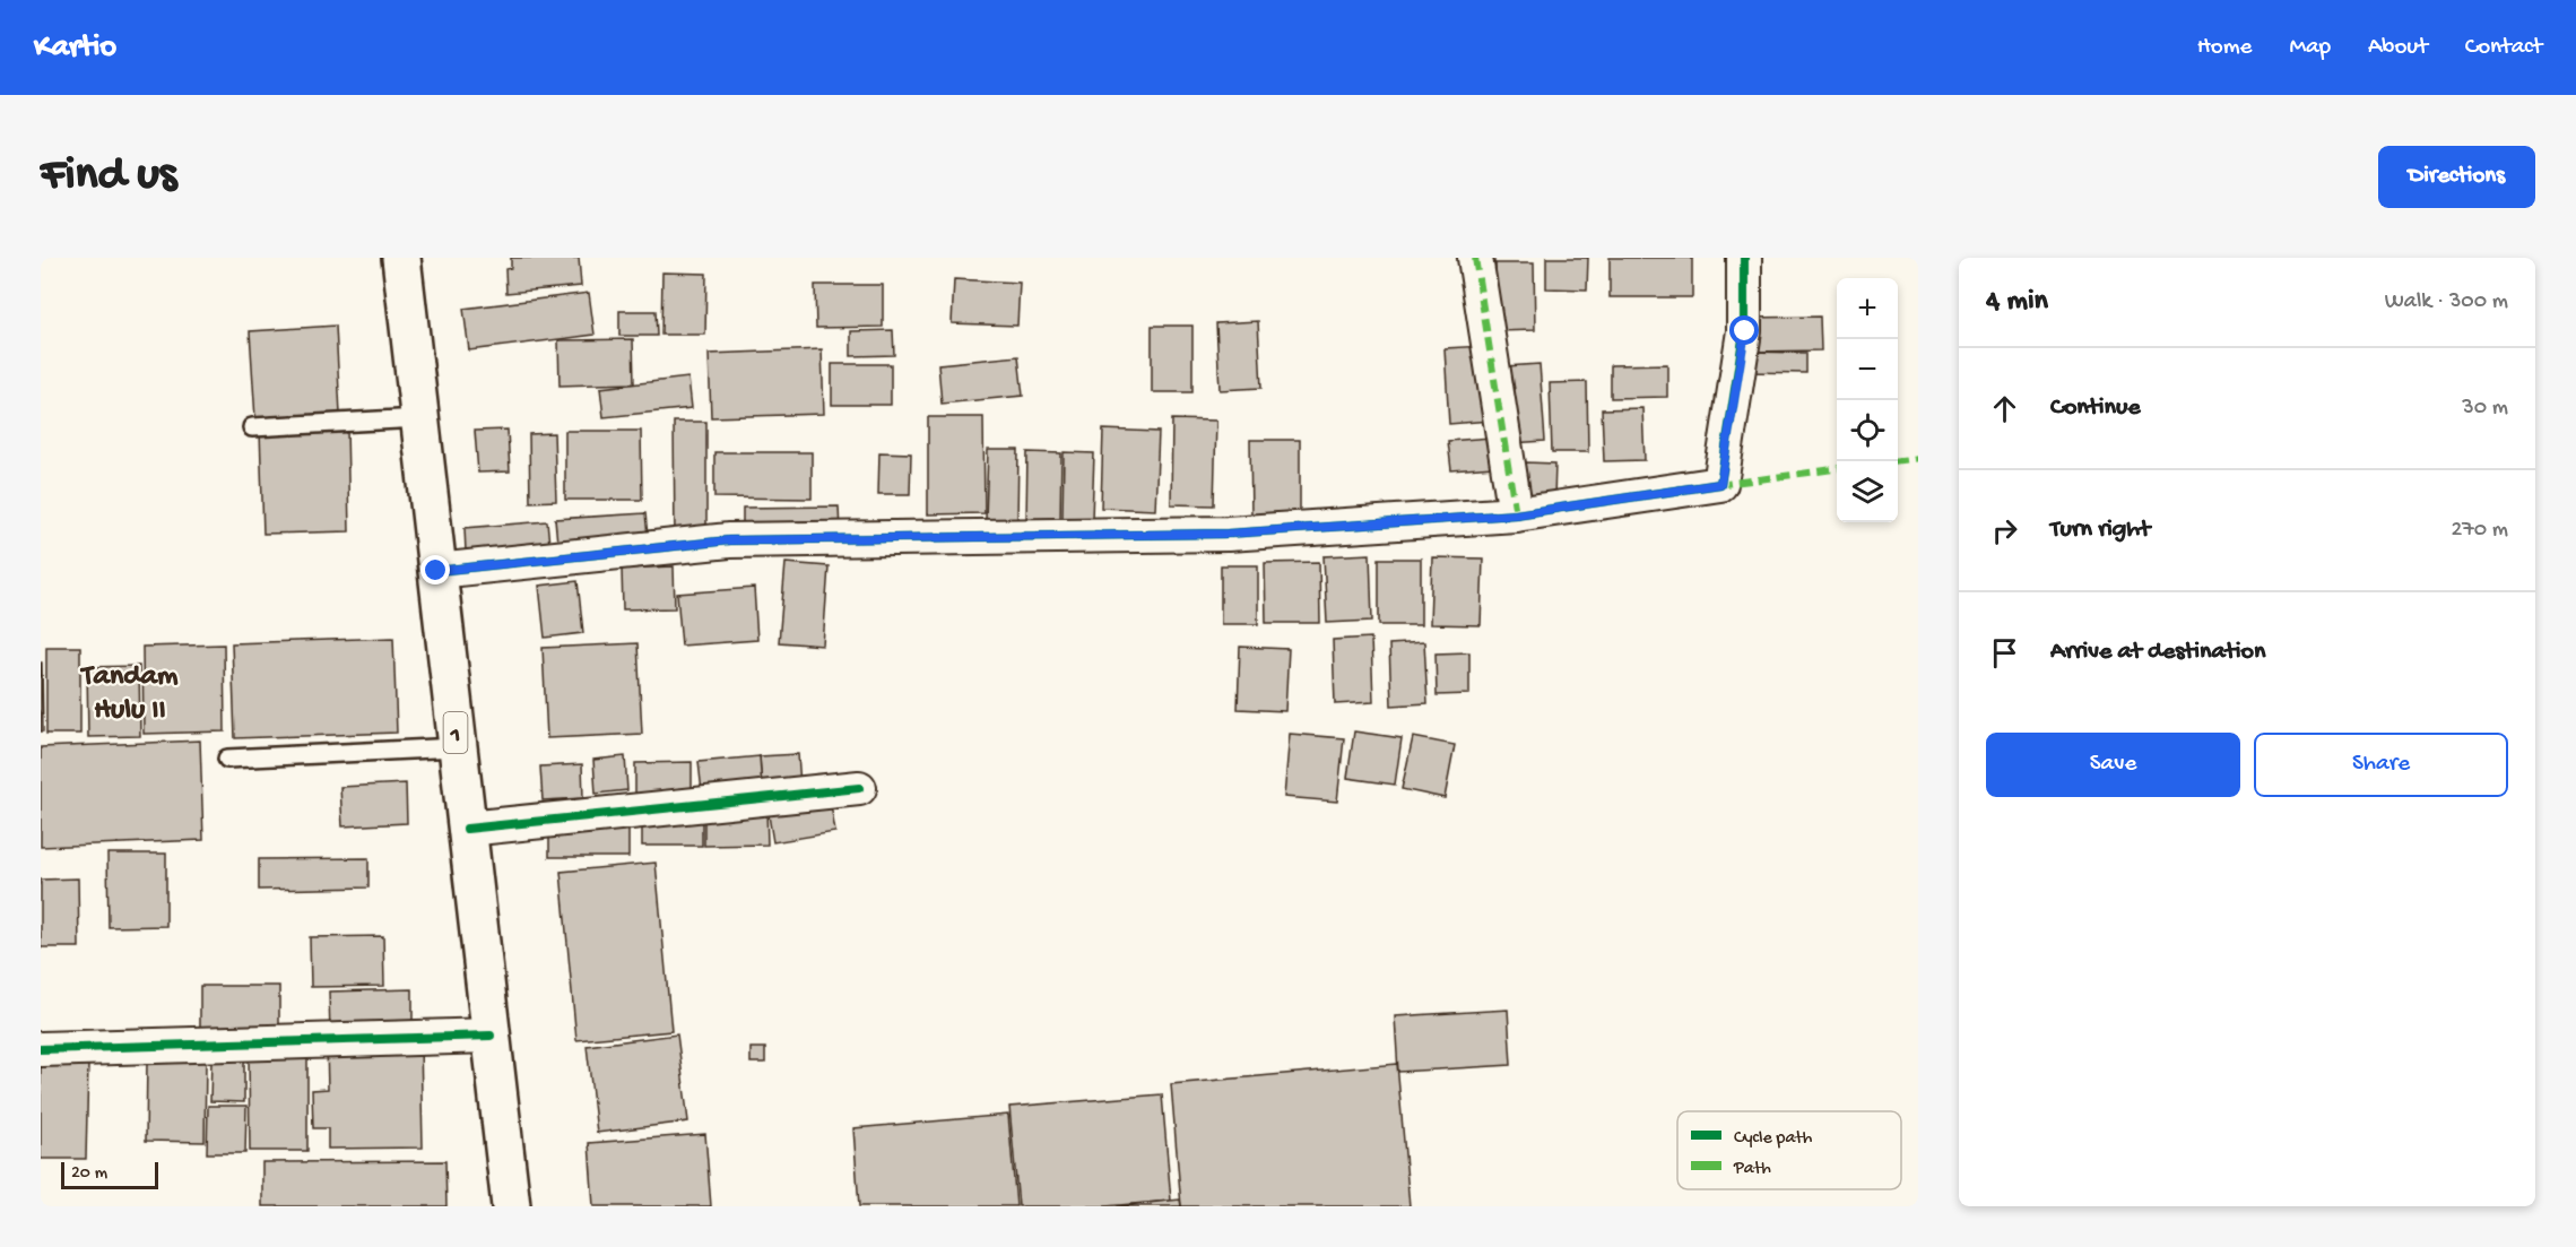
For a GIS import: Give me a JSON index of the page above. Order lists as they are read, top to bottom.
{
  "streets": {
    "highway": ["1"]
  },
  "districts": ["Tandam Hulu II"],
  "legend": ["Cycle path", "Path"],
  "scale_bar": "20 m",
  "page": {
    "header": "Kartio",
    "nav": [
      "Home",
      "Map",
      "About",
      "Contact"
    ],
    "buttons": [
      "Directions",
      ["Save", "Share"]
    ],
    "title": "Find us",
    "heading": ["4 min", "Walk · 300 m"],
    "map_buttons": ["+", "−"],
    "list": [
      ["Continue", "30 m"],
      ["Turn right", "270 m"],
      "Arrive at destination"
    ],
    "scale": "20 m"
  }
}
